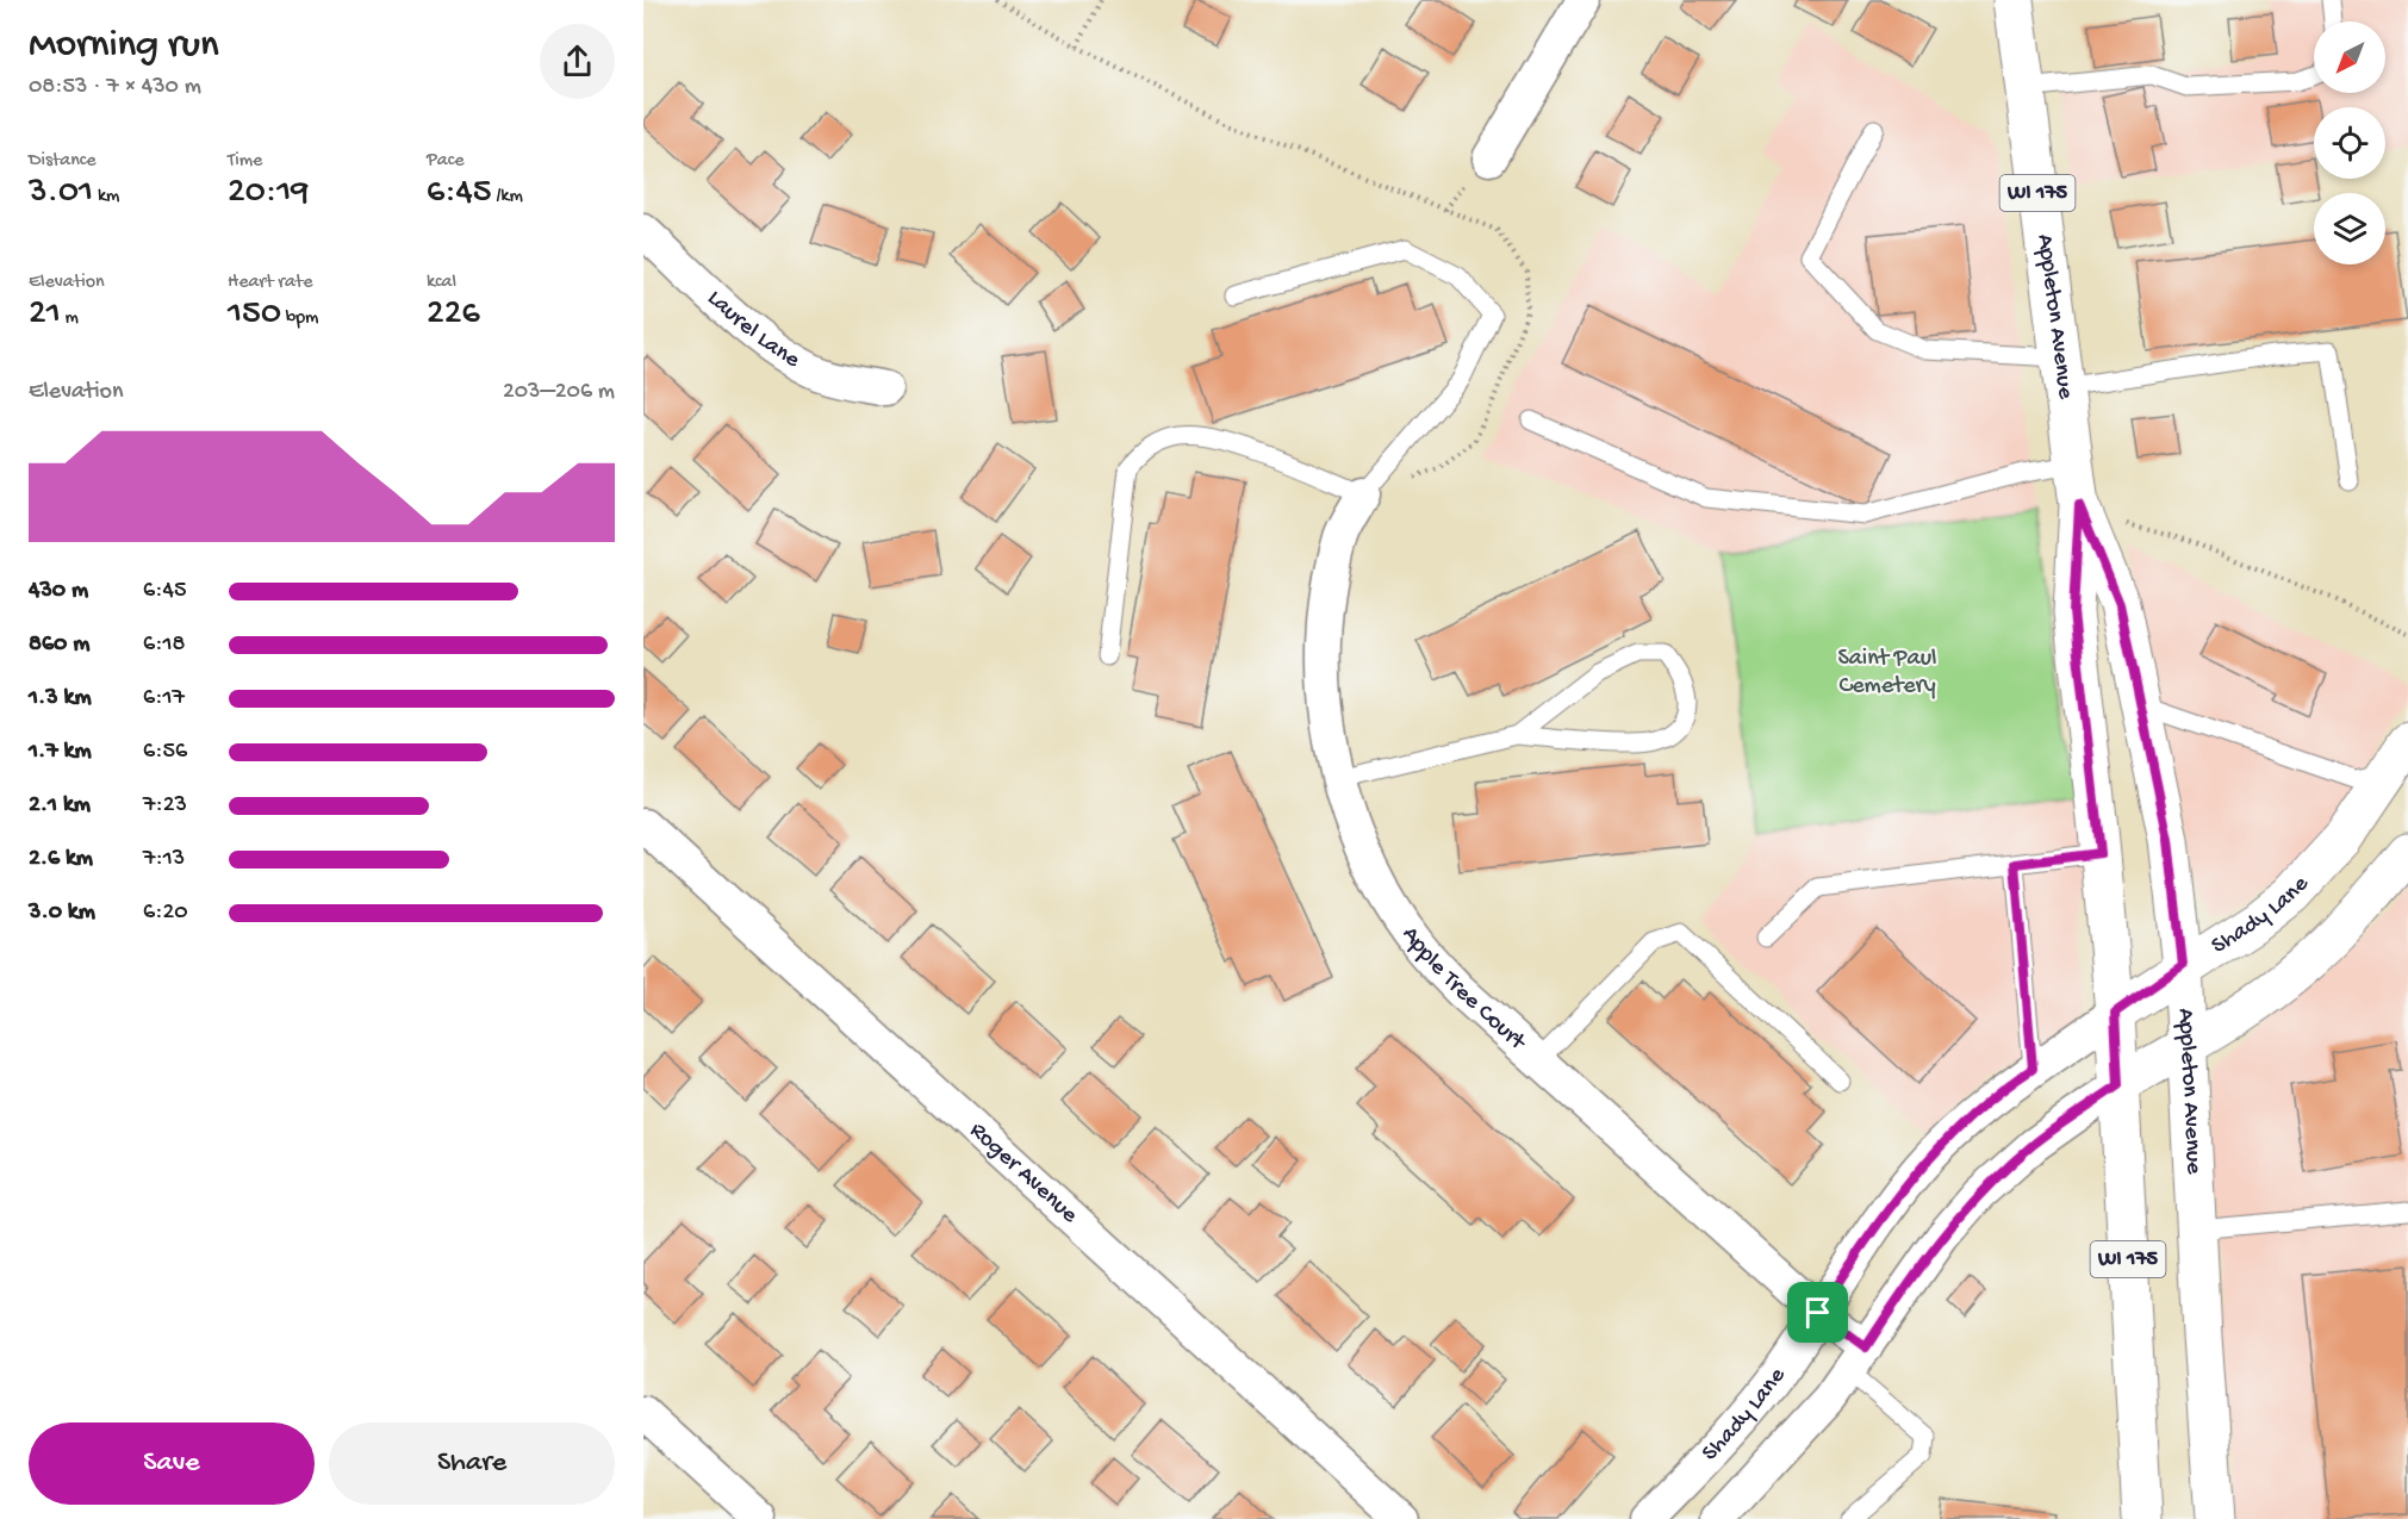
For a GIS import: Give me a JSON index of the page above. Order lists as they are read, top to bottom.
{
  "streets": {
    "main road": ["WI 175", "Appleton Avenue", "Shady Lane"],
    "street": ["Laurel Lane", "Apple Tree Court", "Roger Avenue"]
  },
  "crossings": [
    ["Appleton Avenue", "Shady Lane"],
    ["Shady Lane", "Apple Tree Court"]
  ],
  "parks": ["Saint Paul Cemetery"],
  "north": "bottom left",
  "page": {
    "heading": ["Morning run", "08:53 · 7 × 430 m"],
    "stats": [
      ["Distance", "3.01 km"],
      ["Time", "20:19"],
      ["Pace", "6:45 /km"],
      ["Elevation", "21 m"],
      ["Heart rate", "150 bpm"],
      ["kcal", "226"]
    ],
    "chart": ["Elevation", "203–206 m"],
    "list": [
      {
        "name": "430 m",
        "note": "6:45"
      },
      {
        "name": "860 m",
        "note": "6:18"
      },
      {
        "name": "1.3 km",
        "note": "6:17"
      },
      {
        "name": "1.7 km",
        "note": "6:56"
      },
      {
        "name": "2.1 km",
        "note": "7:23"
      },
      {
        "name": "2.6 km",
        "note": "7:13"
      },
      {
        "name": "3.0 km",
        "note": "6:20"
      }
    ],
    "buttons": ["Save", "Share"]
  }
}
